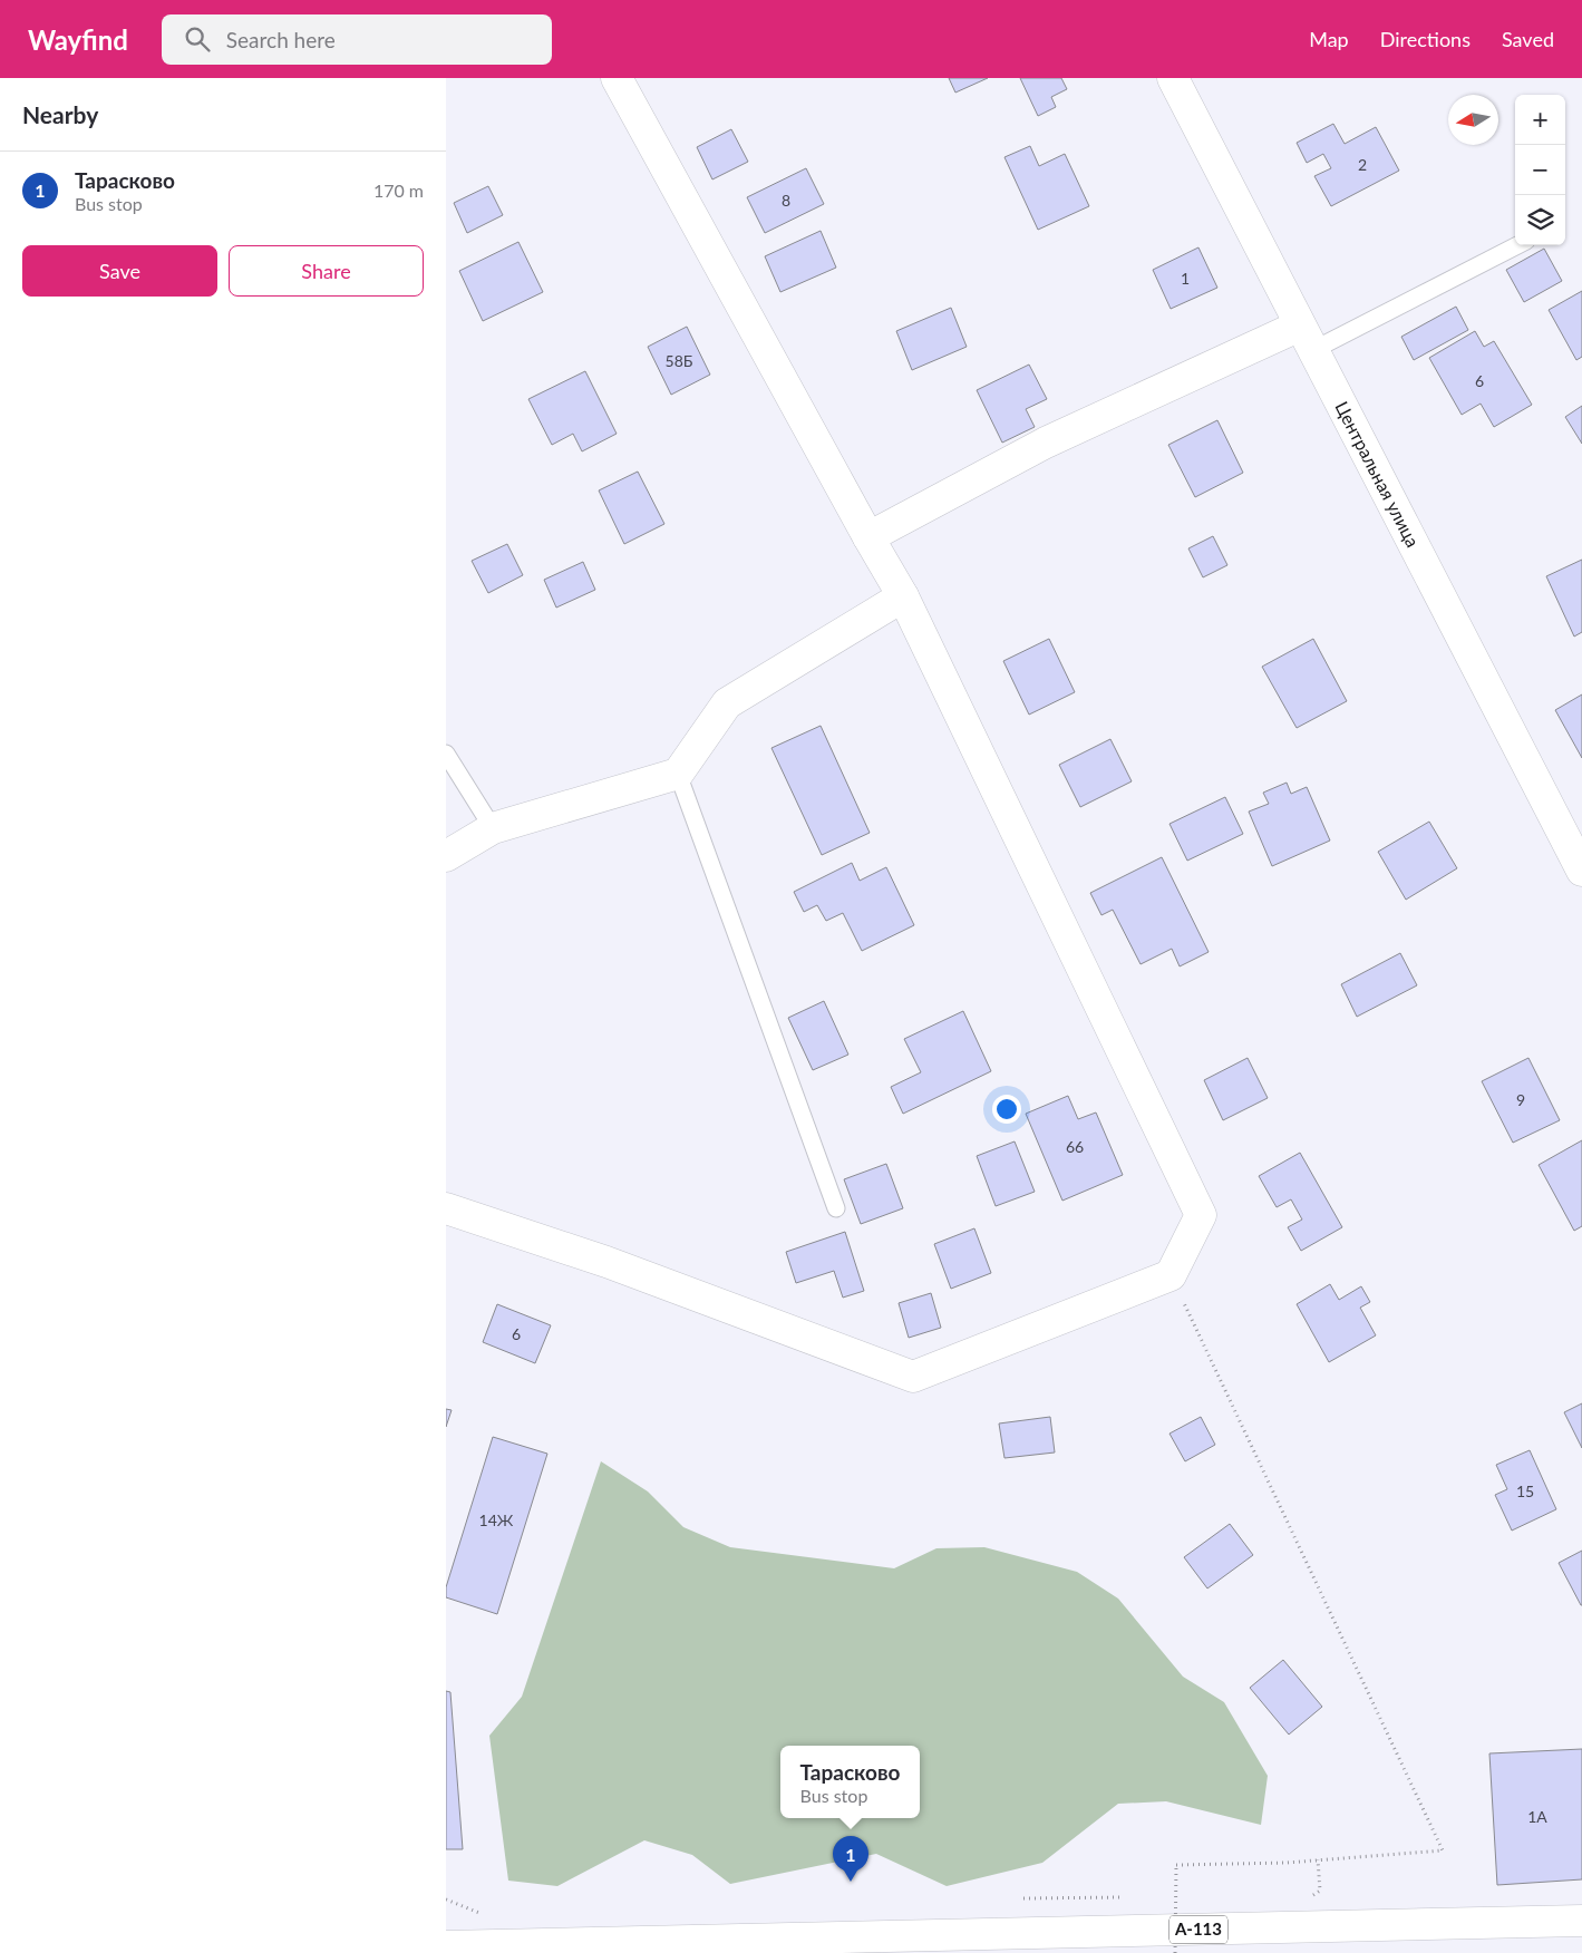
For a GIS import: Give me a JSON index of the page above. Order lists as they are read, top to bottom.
{
  "streets": {
    "main road": ["Центральная улица", "А-113"]
  },
  "house_numbers": [
    "2",
    "8",
    "1",
    "58Б",
    "6",
    "9",
    "66",
    "6",
    "15",
    "14Ж",
    "1А"
  ],
  "north": "left",
  "page": {
    "header": "Wayfind",
    "search": "Search here",
    "nav": ["Map", "Directions", "Saved"],
    "heading": "Nearby",
    "map_buttons": ["+", "−"],
    "list": [
      {
        "mark": "1",
        "name": "Тарасково",
        "note": "Bus stop",
        "value": "170 m"
      }
    ],
    "buttons": ["Save", "Share"],
    "popup": ["Тарасково", "Bus stop"],
    "pins": "1"
  }
}
